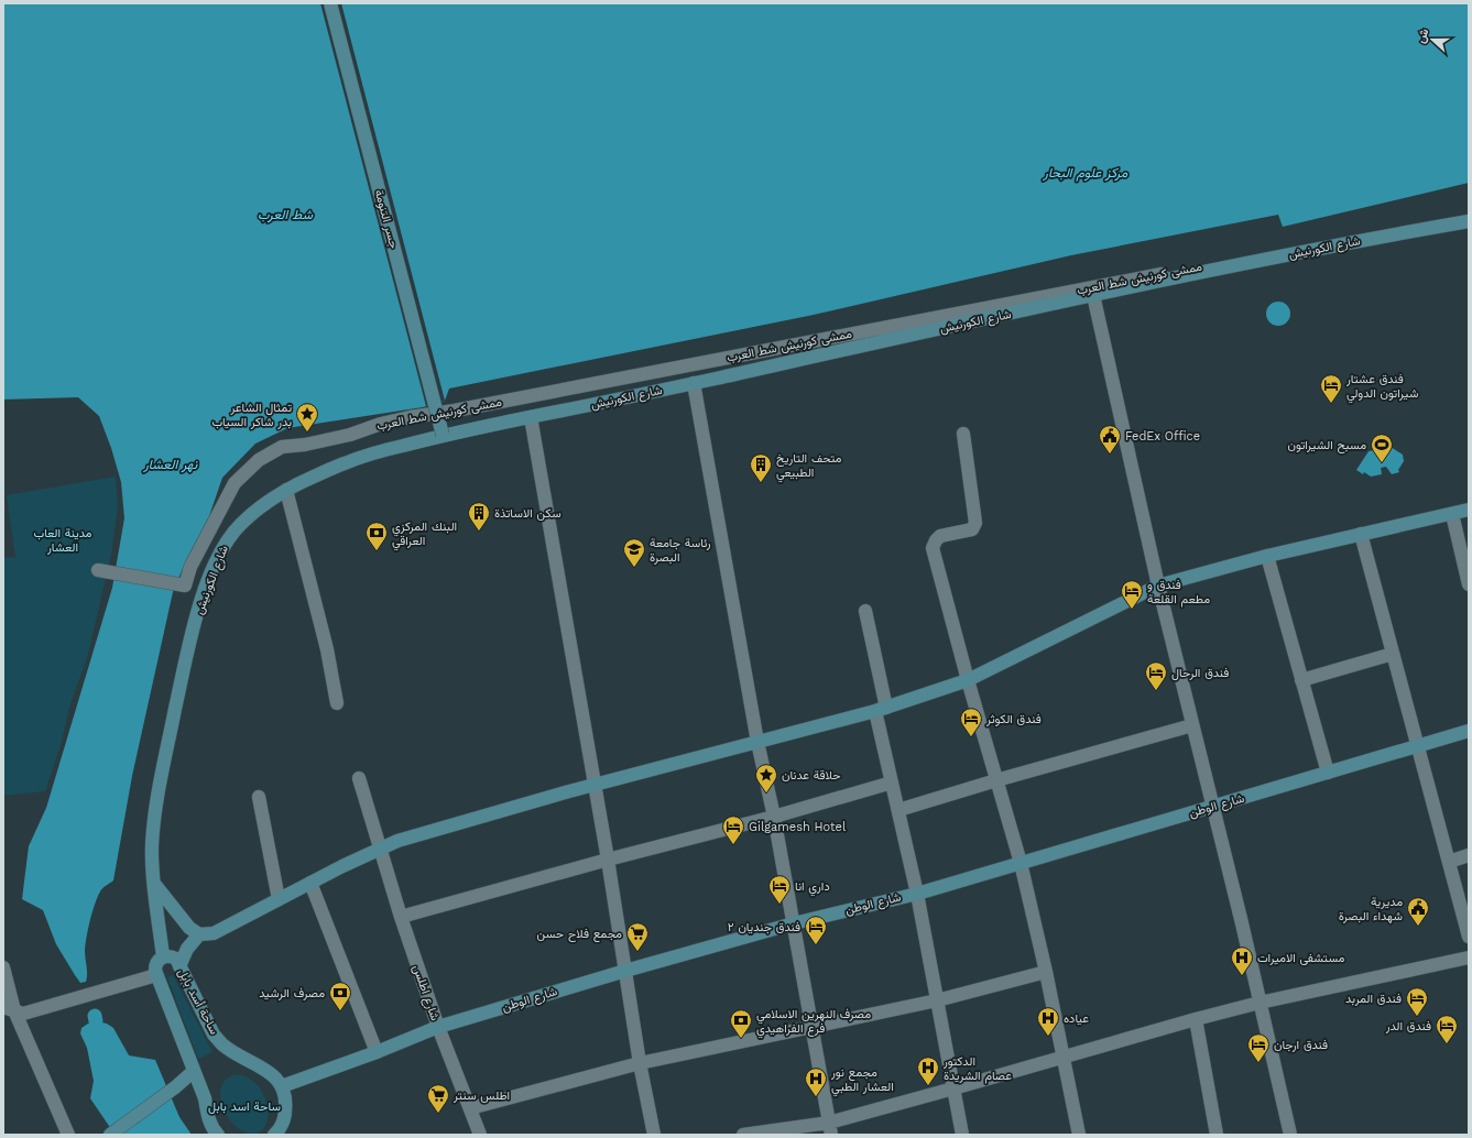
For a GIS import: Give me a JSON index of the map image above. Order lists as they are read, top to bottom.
{
  "streets": {
    "main road": [
      "جسر التنومة",
      "شارع الكورنيش",
      "شارع الوطن",
      "ساحة أسد بابل"
    ],
    "street": ["ممشى كورنيش شط العرب", "شارع اطلس"]
  },
  "crossings": [
    ["جسر التنومة", "شارع الكورنيش"],
    ["شارع الكورنيش", "ساحة أسد بابل"],
    ["شارع الوطن", "شارع اطلس"],
    ["شارع الوطن", "ساحة أسد بابل"]
  ],
  "water": ["مركز علوم البحار", "شط العرب", "نهر العشار"],
  "parks": ["مدينة العاب العشار", "ساحة اسد بابل"],
  "places": {
    "hotel": [
      "فندق عشتار شيراتون الدولي",
      "فندق و مطعم القلعة",
      "فندق الرحال",
      "فندق الكوثر",
      "Gilgamesh Hotel",
      "داري انا",
      "فندق جنديان ٢",
      "فندق المربد",
      "فندق الدر",
      "فندق ارجان"
    ],
    "place": ["تمثال الشاعر بدر شاكر السياب", "حلاقة عدنان"],
    "public building": ["FedEx Office", "مديرية شهداء البصرة"],
    "sports": ["مسبح الشيراتون"],
    "building": ["متحف التاريخ الطبيعي", "سكن الاساتذة"],
    "bank": ["البنك المركزي العراقي", "مصرف الرشيد", "مصرف النهرين الاسلامي فرع الفراهيدي"],
    "school or university": ["رئاسة جامعة البصرة"],
    "supermarket": ["مجمع فلاح حسن", "اطلس سنتر"],
    "hospital": [
      "مستشفى الاميرات",
      "عياده",
      "الدكتور عصام الشريدة",
      "مجمع نور العشار الطبي"
    ]
  },
  "north": "left"
}
